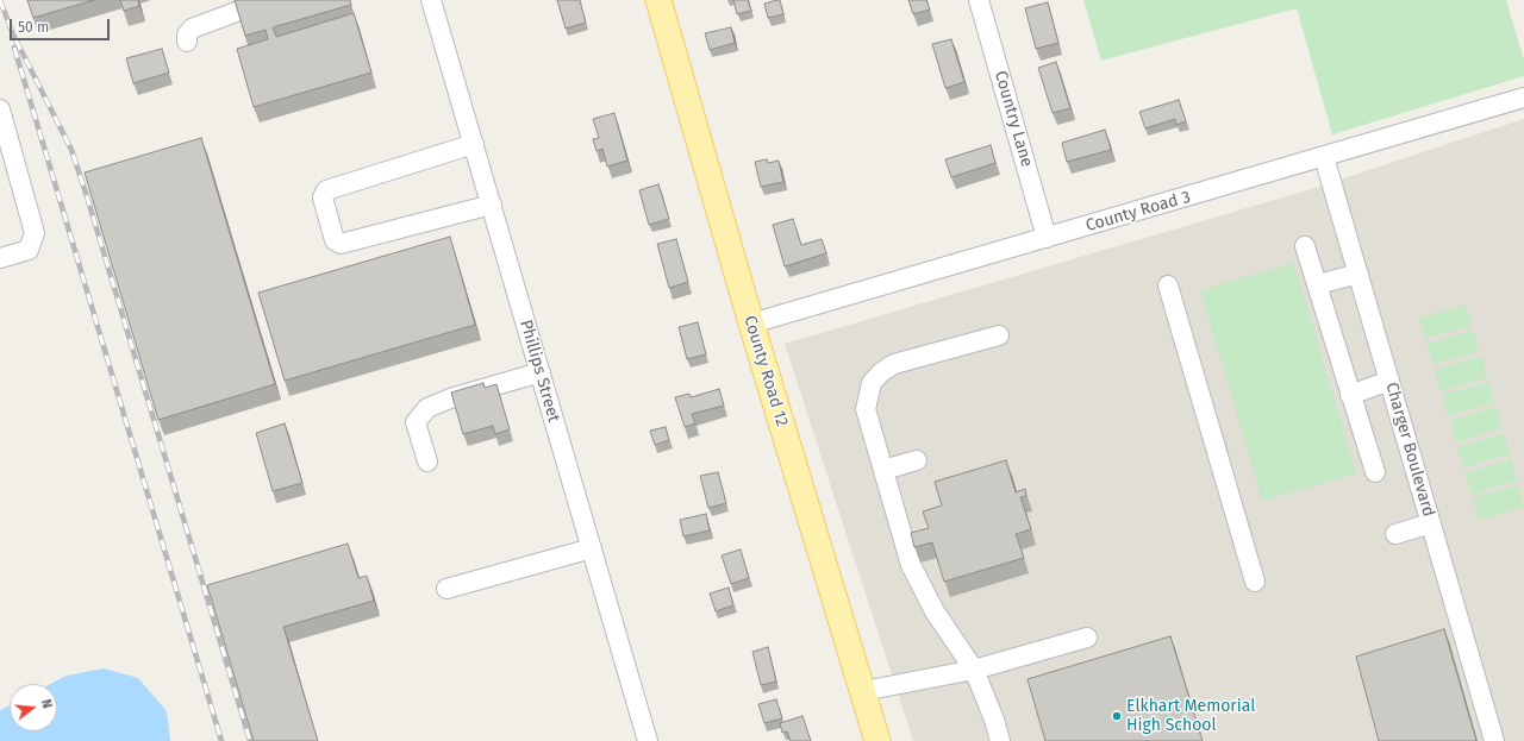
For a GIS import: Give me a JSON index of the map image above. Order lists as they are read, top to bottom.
{
  "streets": {
    "main road": ["County Road 12"],
    "street": [
      "Country Lane",
      "County Road 3",
      "Phillips Street",
      "Charger Boulevard"
    ]
  },
  "crossings": [
    ["Country Lane", "County Road 3"],
    ["County Road 3", "County Road 12"],
    ["County Road 3", "Charger Boulevard"]
  ],
  "places": ["Elkhart Memorial High School"],
  "scale_bar": "50 m",
  "north": "right"
}
